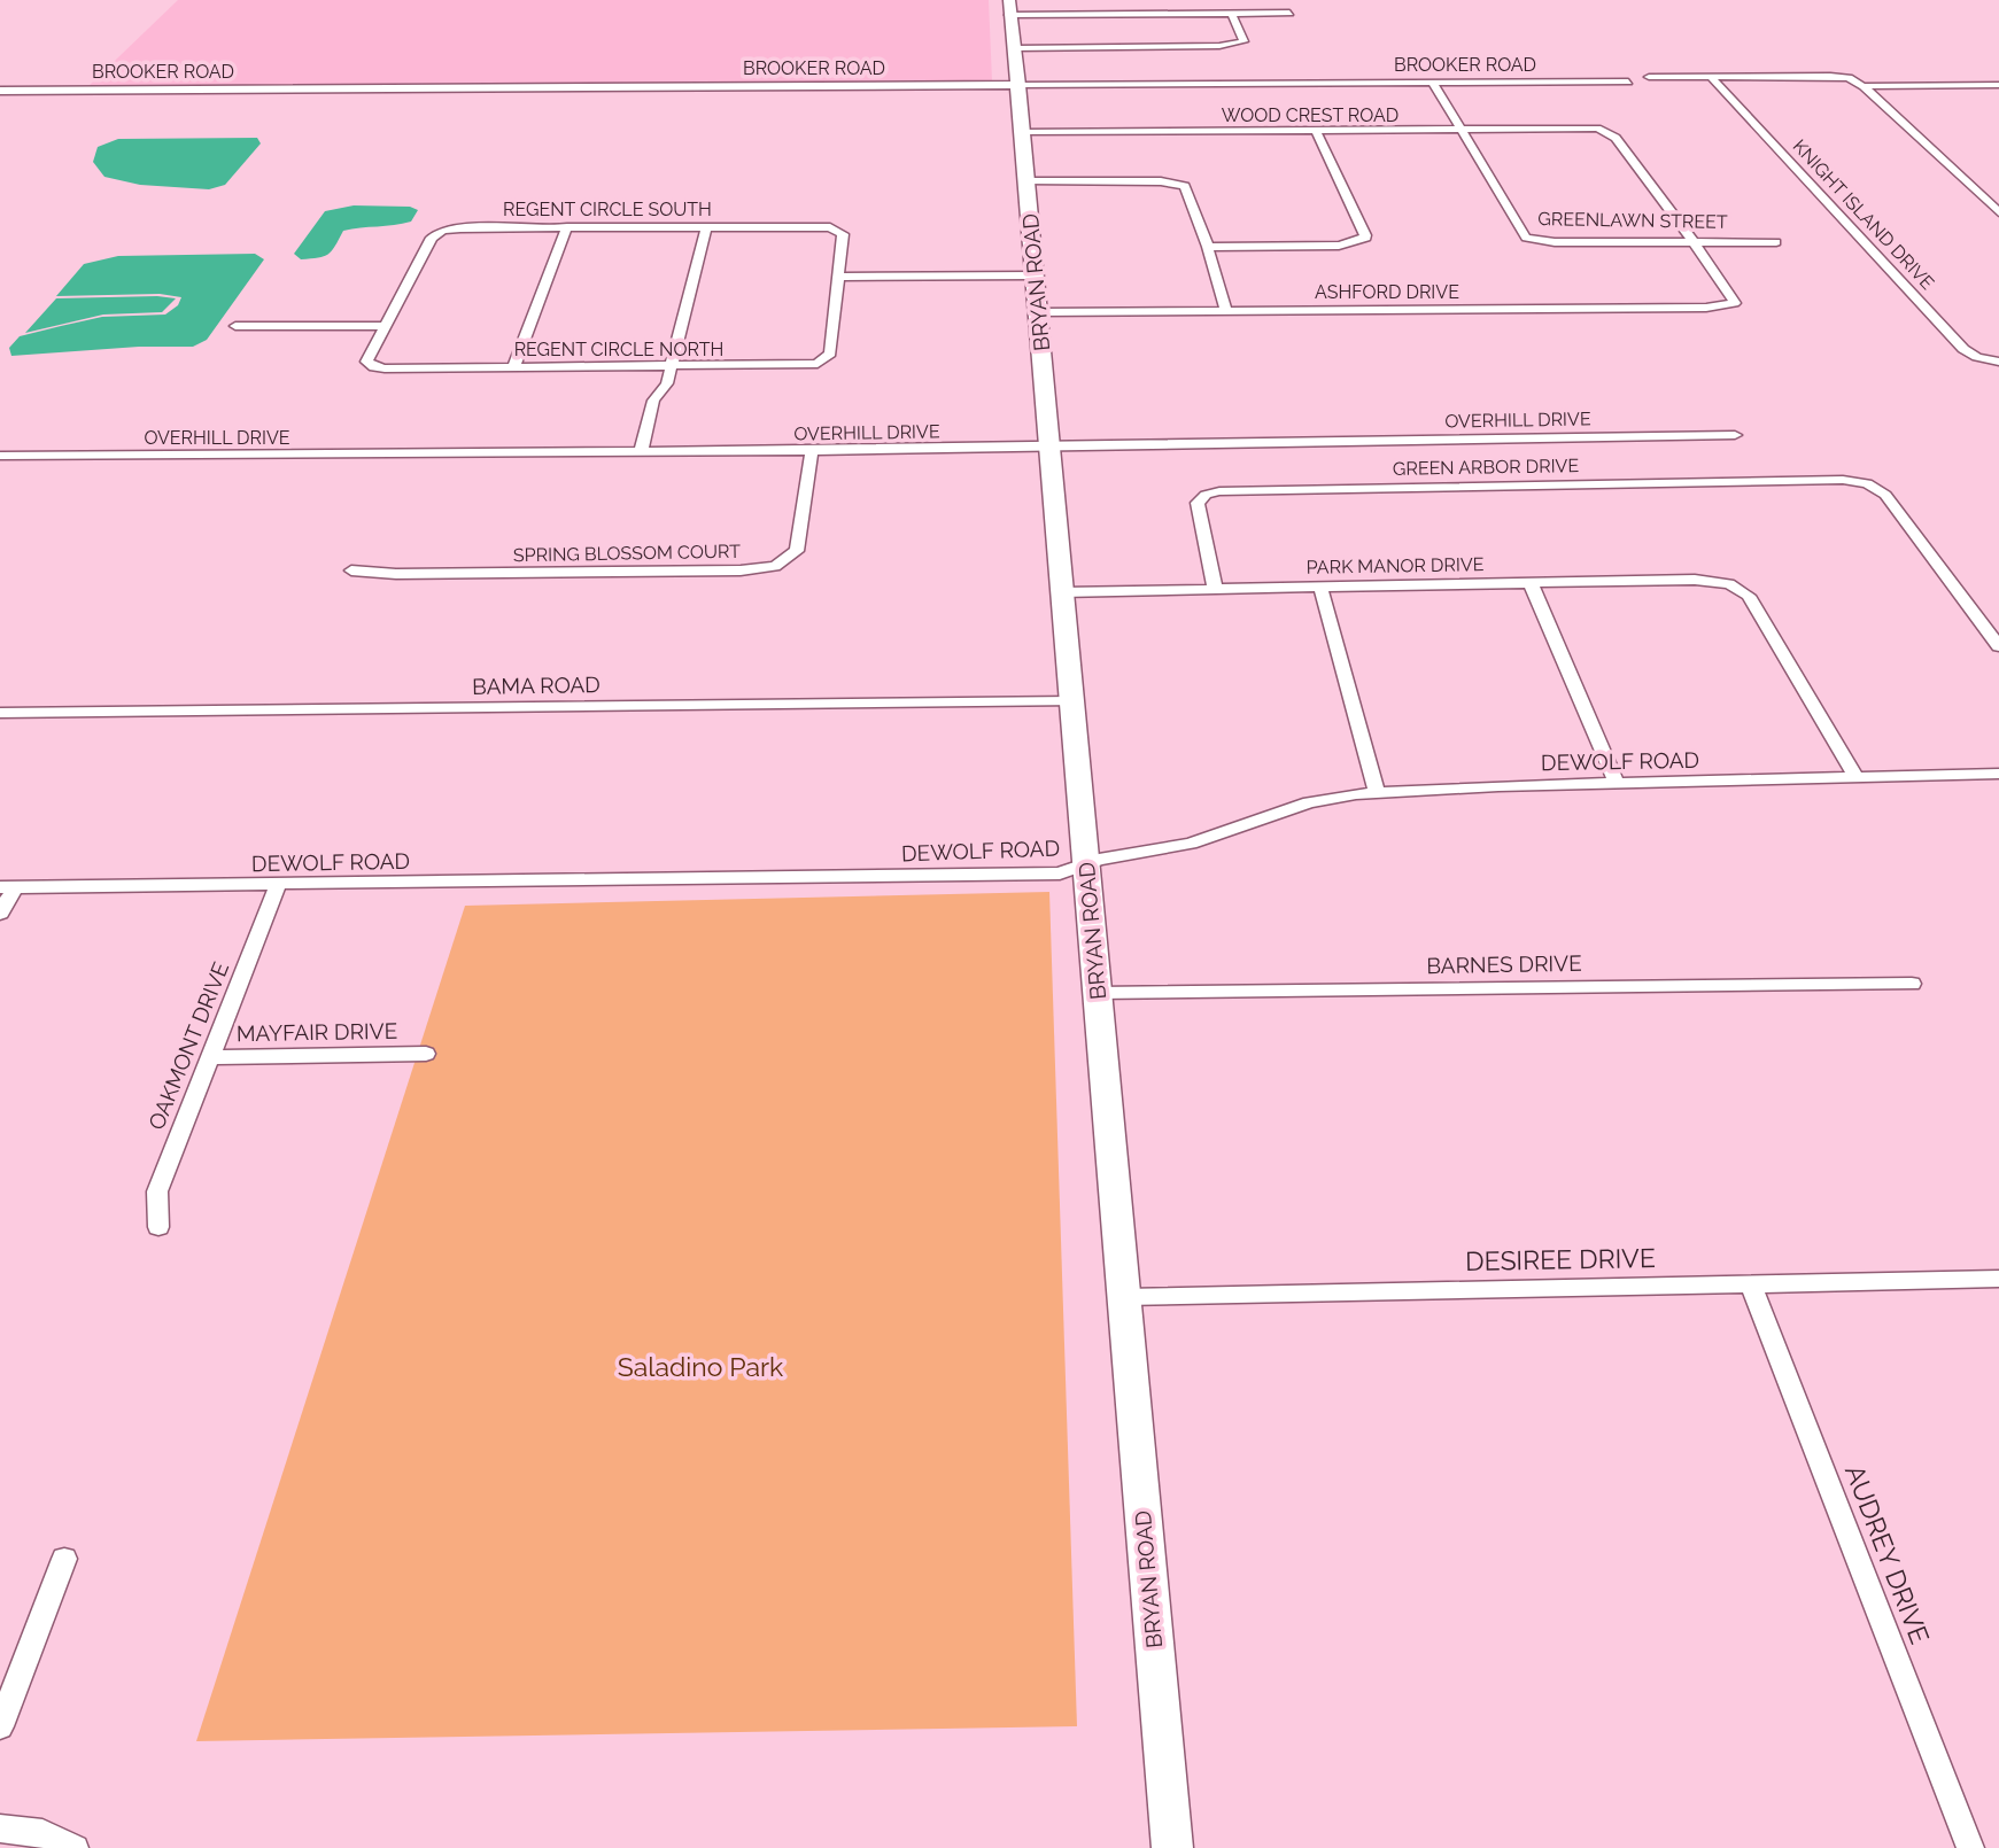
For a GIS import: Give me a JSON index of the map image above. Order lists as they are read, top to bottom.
{
  "streets": {
    "street": [
      "BROOKER ROAD",
      "WOOD CREST ROAD",
      "REGENT CIRCLE SOUTH",
      "KNIGHT ISLAND DRIVE",
      "GREENLAWN STREET",
      "BRYAN ROAD",
      "ASHFORD DRIVE",
      "REGENT CIRCLE NORTH",
      "OVERHILL DRIVE",
      "GREEN ARBOR DRIVE",
      "SPRING BLOSSOM COURT",
      "PARK MANOR DRIVE",
      "BAMA ROAD",
      "DEWOLF ROAD",
      "BARNES DRIVE",
      "MAYFAIR DRIVE",
      "OAKMONT DRIVE",
      "DESIREE DRIVE",
      "AUDREY DRIVE"
    ]
  },
  "crossings": [
    ["BROOKER ROAD", "GREENLAWN STREET"],
    ["BROOKER ROAD", "BRYAN ROAD"],
    ["WOOD CREST ROAD", "GREENLAWN STREET"],
    ["WOOD CREST ROAD", "BRYAN ROAD"],
    ["WOOD CREST ROAD", "ASHFORD DRIVE"],
    ["REGENT CIRCLE SOUTH", "REGENT CIRCLE NORTH"],
    ["GREENLAWN STREET", "ASHFORD DRIVE"],
    ["BRYAN ROAD", "ASHFORD DRIVE"],
    ["BRYAN ROAD", "OVERHILL DRIVE"],
    ["BRYAN ROAD", "PARK MANOR DRIVE"],
    ["BRYAN ROAD", "BAMA ROAD"],
    ["BRYAN ROAD", "DEWOLF ROAD"],
    ["BRYAN ROAD", "BARNES DRIVE"],
    ["BRYAN ROAD", "DESIREE DRIVE"],
    ["OVERHILL DRIVE", "SPRING BLOSSOM COURT"],
    ["GREEN ARBOR DRIVE", "PARK MANOR DRIVE"],
    ["PARK MANOR DRIVE", "DEWOLF ROAD"],
    ["DEWOLF ROAD", "OAKMONT DRIVE"],
    ["MAYFAIR DRIVE", "OAKMONT DRIVE"],
    ["DESIREE DRIVE", "AUDREY DRIVE"]
  ],
  "parks": ["Saladino Park"]
}
